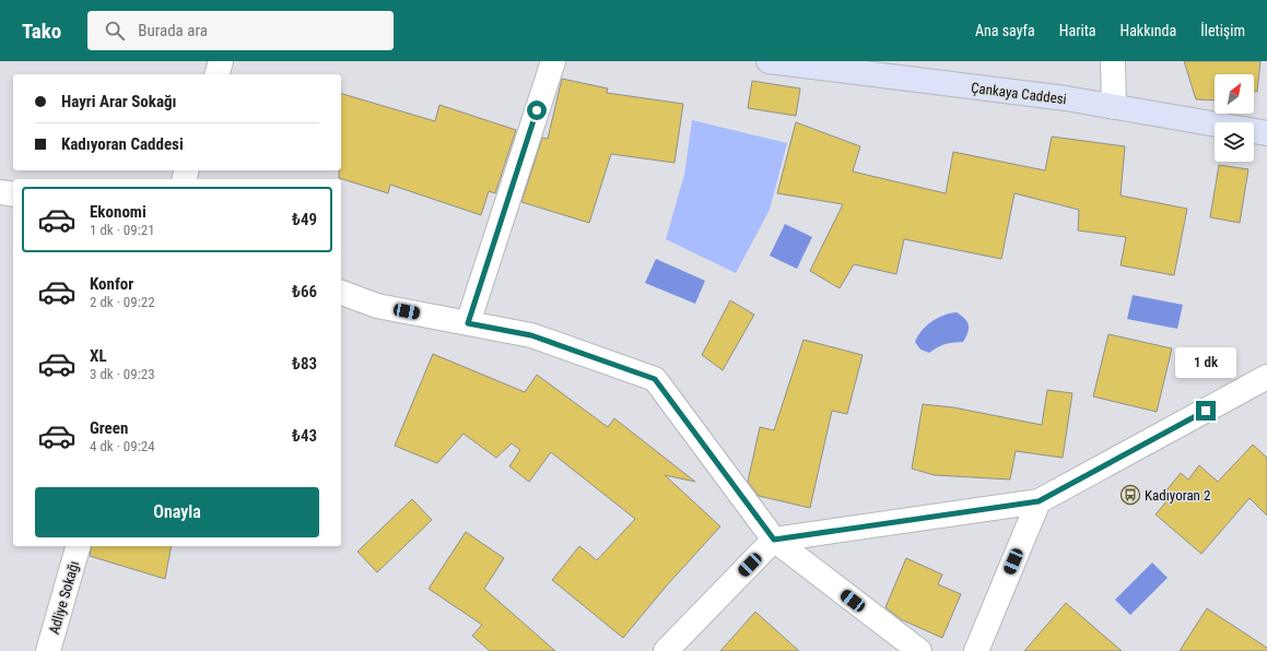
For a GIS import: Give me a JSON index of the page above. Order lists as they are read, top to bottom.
{
  "streets": {
    "street": ["Çankaya Caddesi", "Adliye Sokağı"]
  },
  "places": {
    "bus stop": ["Kadıyoran 2"]
  },
  "north": "top right",
  "page": {
    "header": "Tako",
    "search": "Burada ara",
    "nav": [
      "Ana sayfa",
      "Harita",
      "Hakkında",
      "İletişim"
    ],
    "banner": ["Hayri Arar Sokağı", "Kadıyoran Caddesi"],
    "list": [
      {
        "name": "Ekonomi",
        "note": "1 dk · 09:21",
        "value": "₺49"
      },
      {
        "name": "Konfor",
        "note": "2 dk · 09:22",
        "value": "₺66"
      },
      {
        "name": "XL",
        "note": "3 dk · 09:23",
        "value": "₺83"
      },
      {
        "name": "Green",
        "note": "4 dk · 09:24",
        "value": "₺43"
      }
    ],
    "bubble": "1 dk",
    "buttons": "Onayla"
  }
}
